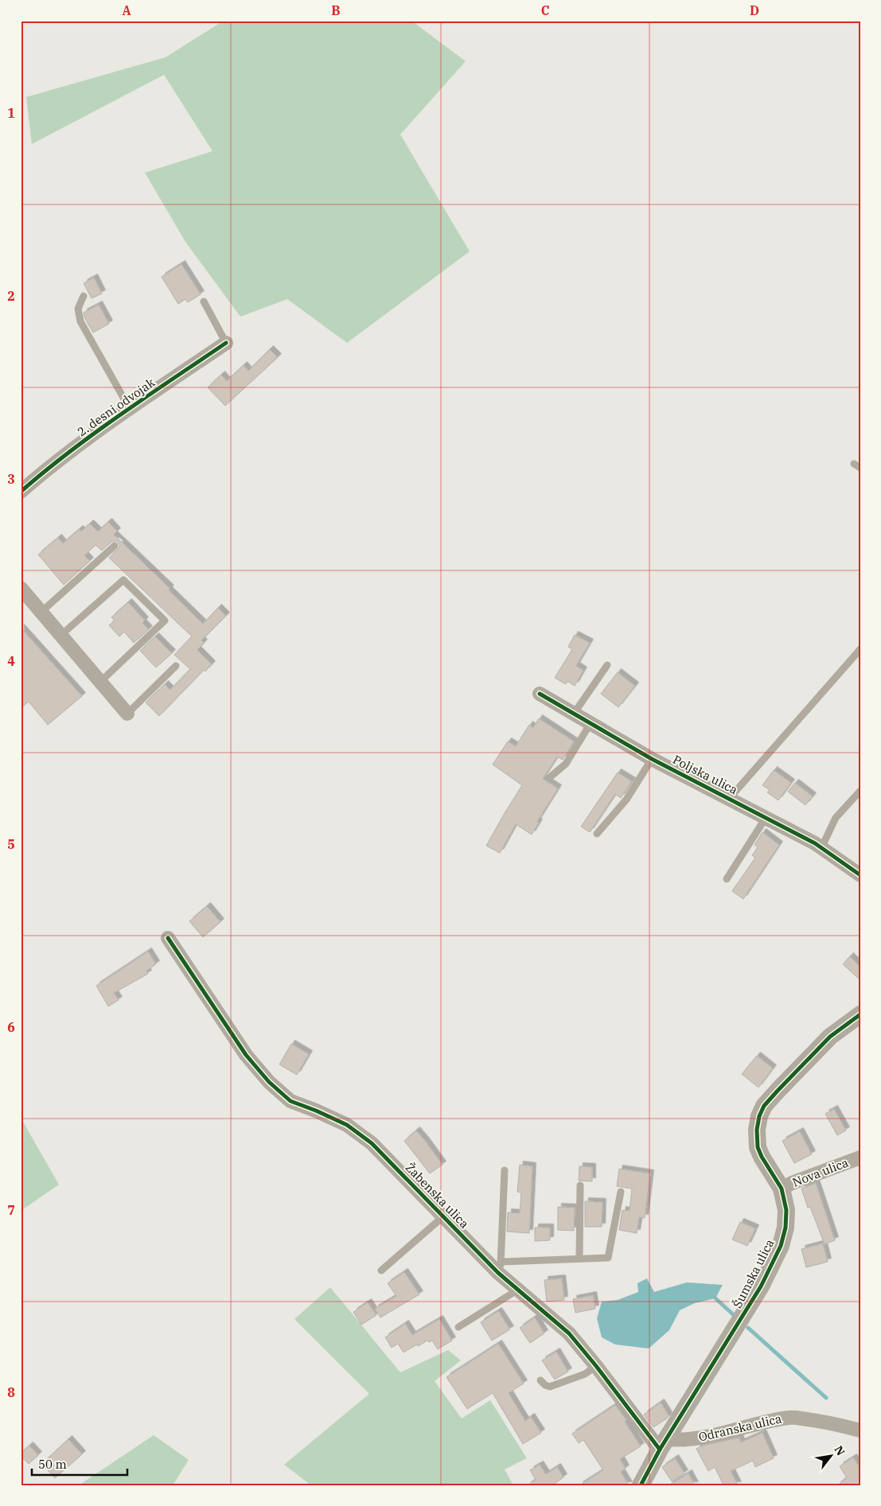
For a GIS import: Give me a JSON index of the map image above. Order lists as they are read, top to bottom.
{
  "streets": {
    "street": [
      "2. desni odvojak",
      "Poljska ulica",
      "Nova ulica",
      "Žabenska ulica",
      "Šumska ulica",
      "Odranska ulica"
    ]
  },
  "crossings": [
    ["Nova ulica", "Šumska ulica"],
    ["Žabenska ulica", "Šumska ulica"],
    ["Žabenska ulica", "Odranska ulica"],
    ["Šumska ulica", "Odranska ulica"]
  ],
  "scale_bar": "50 m",
  "north": "top right",
  "grid": {
    "columns": [
      "A",
      "B",
      "C",
      "D"
    ],
    "rows": [
      "1",
      "2",
      "3",
      "4",
      "5",
      "6",
      "7",
      "8"
    ]
  }
}
